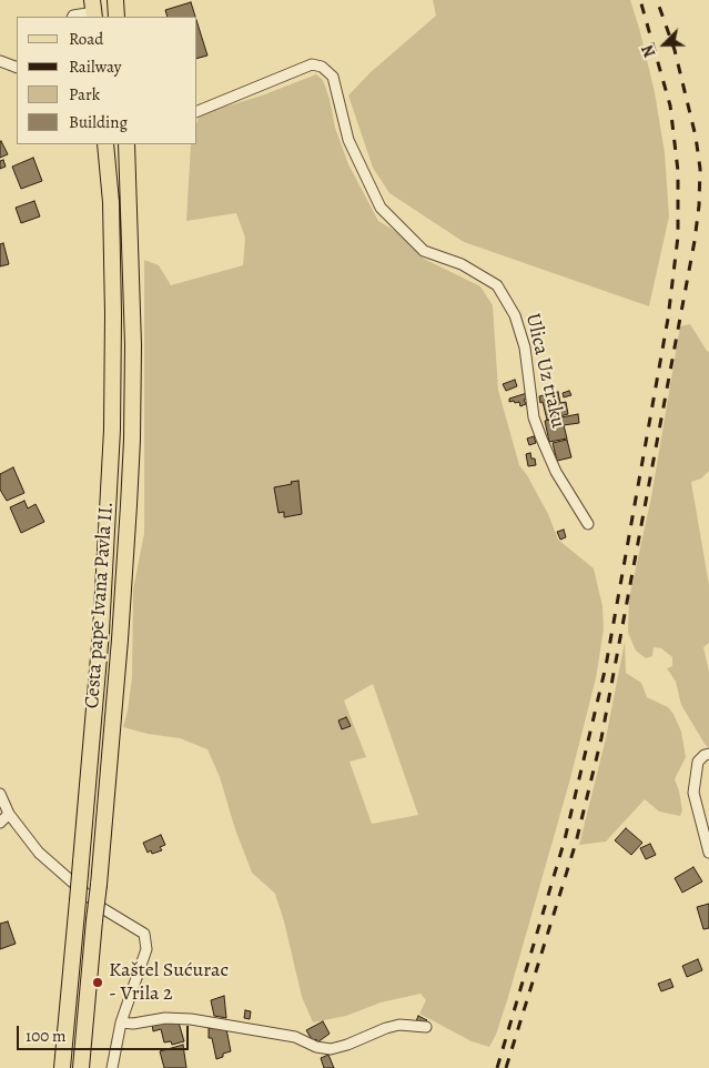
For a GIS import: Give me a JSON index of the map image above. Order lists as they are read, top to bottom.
{
  "streets": {
    "main road": ["Cesta pape Ivana Pavla II."],
    "street": ["Ulica Uz traku"]
  },
  "places": ["Kaštel Sućurac - Vrila 2"],
  "legend": [
    "Road",
    "Railway",
    "Park",
    "Building"
  ],
  "scale_bar": "100 m",
  "north": "bottom left"
}
